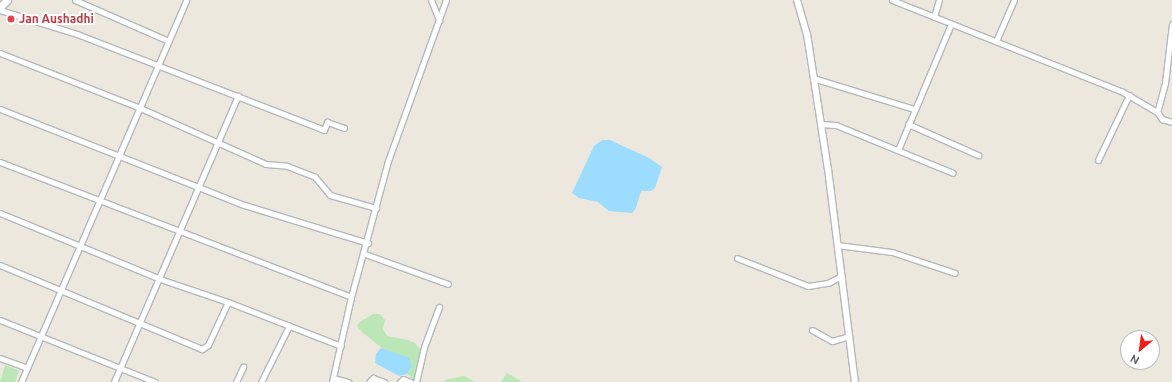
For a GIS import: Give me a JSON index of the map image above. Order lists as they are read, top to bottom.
{
  "places": ["Jan Aushadhi"],
  "north": "bottom left"
}
